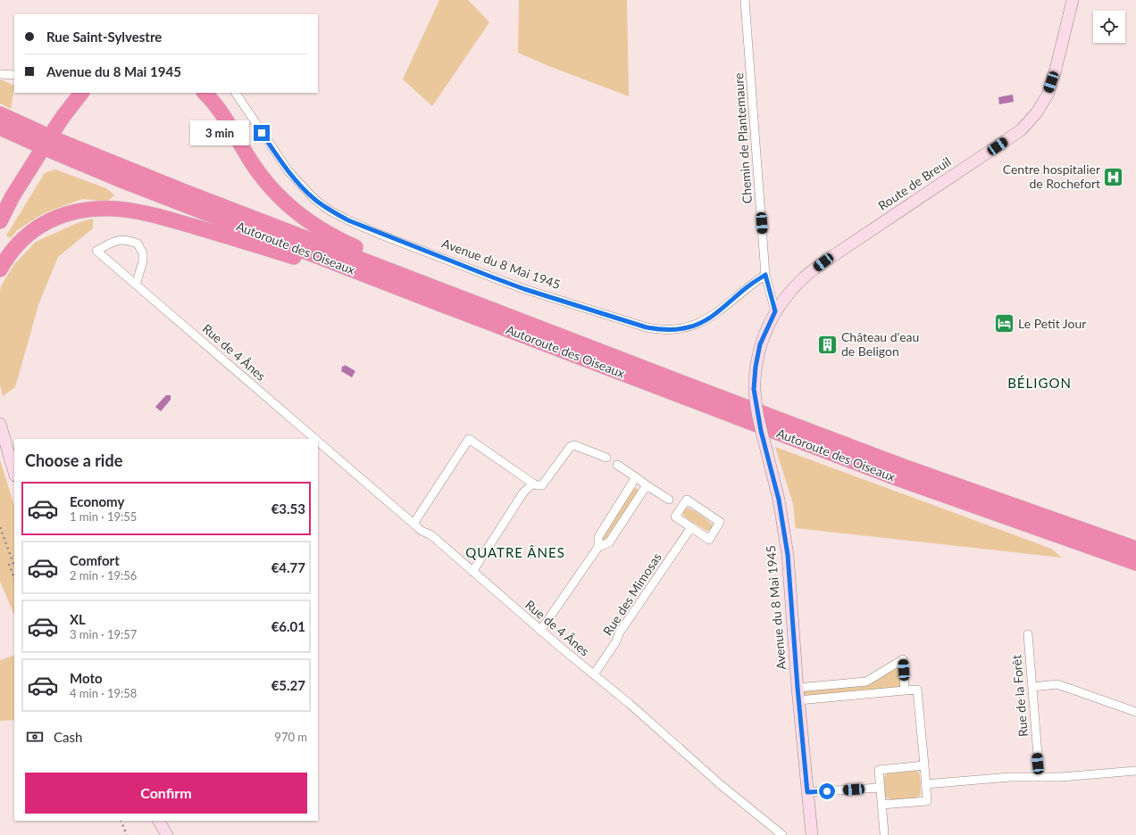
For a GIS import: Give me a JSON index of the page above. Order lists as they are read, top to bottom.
{
  "streets": {
    "highway": ["Autoroute des Oiseaux"],
    "street": [
      "Chemin de Plantemaure",
      "Route de Breuil",
      "Avenue du 8 Mai 1945",
      "Rue de 4 Ânes",
      "Rue des Mimosas",
      "Rue de la Forêt"
    ]
  },
  "crossings": [
    ["Chemin de Plantemaure", "Avenue du 8 Mai 1945"],
    ["Route de Breuil", "Avenue du 8 Mai 1945"],
    ["Rue de 4 Ânes", "Rue des Mimosas"]
  ],
  "districts": ["BÉLIGON", "QUATRE ÂNES"],
  "places": {
    "hospital": ["Centre hospitalier de Rochefort"],
    "hotel": ["Le Petit Jour"],
    "building": ["Château d'eau de Beligon"]
  },
  "page": {
    "banner": ["Rue Saint-Sylvestre", "Avenue du 8 Mai 1945"],
    "bubble": "3 min",
    "heading": "Choose a ride",
    "list": [
      {
        "name": "Economy",
        "note": "1 min · 19:55",
        "value": "€3.53"
      },
      {
        "name": "Comfort",
        "note": "2 min · 19:56",
        "value": "€4.77"
      },
      {
        "name": "XL",
        "note": "3 min · 19:57",
        "value": "€6.01"
      },
      {
        "name": "Moto",
        "note": "4 min · 19:58",
        "value": "€5.27"
      }
    ],
    "pay": ["Cash", "970 m"],
    "buttons": "Confirm"
  }
}
